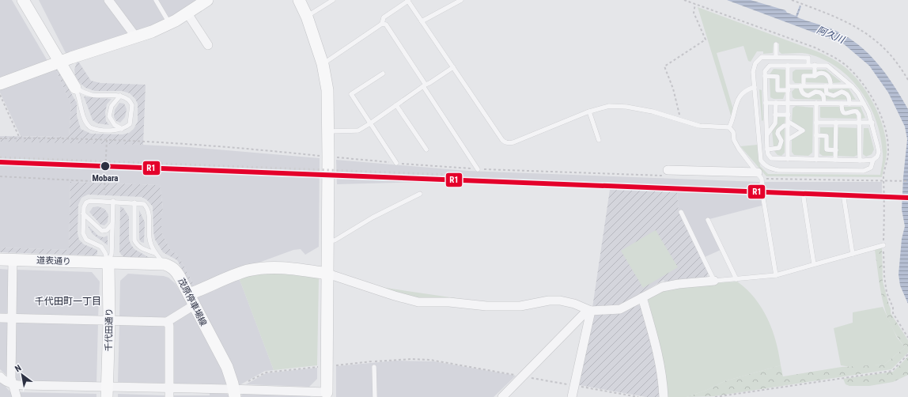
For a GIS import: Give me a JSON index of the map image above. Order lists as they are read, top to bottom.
{
  "streets": {
    "street": ["道表通り", "茂原停車場線", "千代田通り"]
  },
  "crossings": [
    ["道表通り", "千代田通り"]
  ],
  "districts": ["千代田町一丁目"],
  "water": ["阿久川"],
  "places": ["Mobara"],
  "lines": ["transit line R1"],
  "north": "top left"
}
